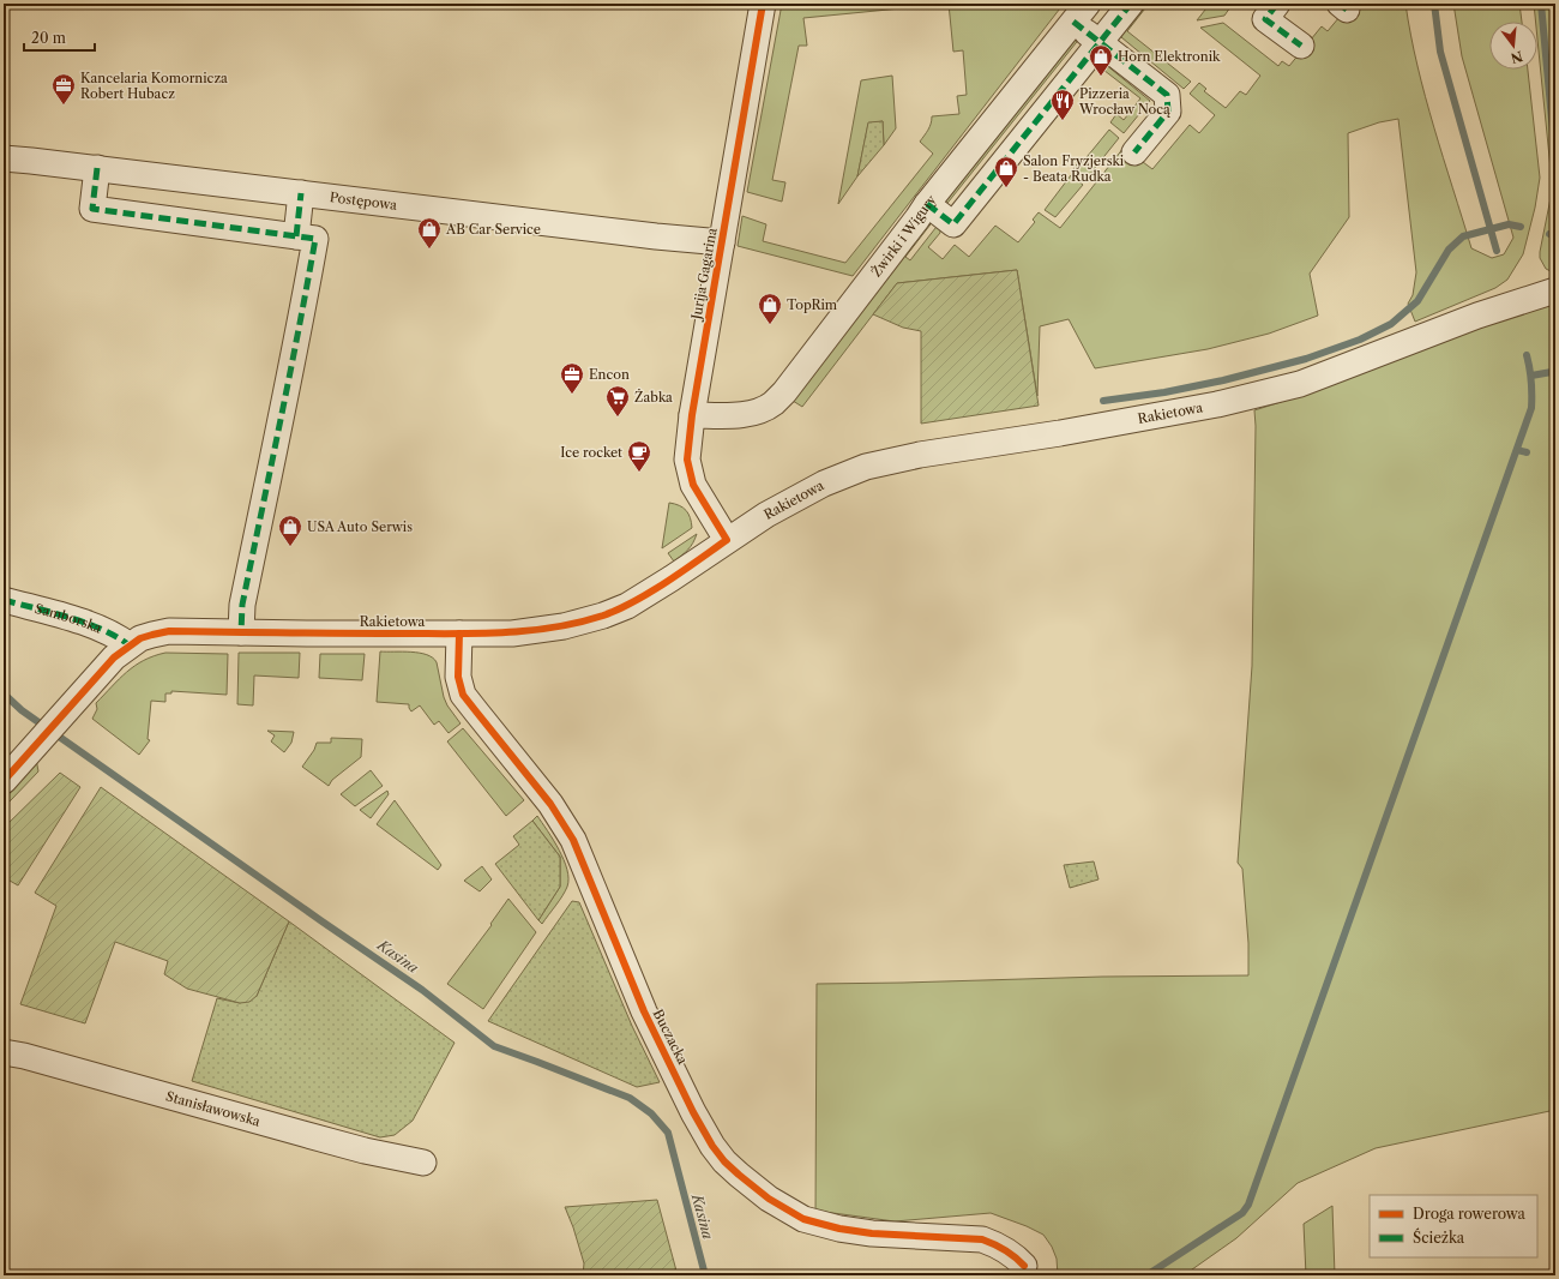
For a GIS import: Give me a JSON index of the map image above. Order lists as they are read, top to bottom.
{
  "streets": {
    "street": [
      "Postępowa",
      "Żwirki i Wigury",
      "Jurija Gagarina",
      "Rakietowa",
      "Samborska",
      "Buczacka",
      "Stanisławowska"
    ]
  },
  "crossings": [
    ["Postępowa", "Jurija Gagarina"],
    ["Żwirki i Wigury", "Jurija Gagarina"],
    ["Jurija Gagarina", "Rakietowa"],
    ["Rakietowa", "Samborska"],
    ["Rakietowa", "Buczacka"]
  ],
  "water": ["Kasina"],
  "places": {
    "shop": [
      "Horn Elektronik",
      "Salon Fryzjerski - Beata Rudka",
      "AB Car Service",
      "TopRim",
      "USA Auto Serwis"
    ],
    "office": ["Kancelaria Komornicza Robert Hubacz", "Encon"],
    "restaurant": ["Pizzeria Wrocław Nocą"],
    "supermarket": ["Żabka"],
    "cafe": ["Ice rocket"]
  },
  "legend": ["Droga rowerowa", "Ścieżka"],
  "scale_bar": "20 m",
  "north": "bottom"
}
